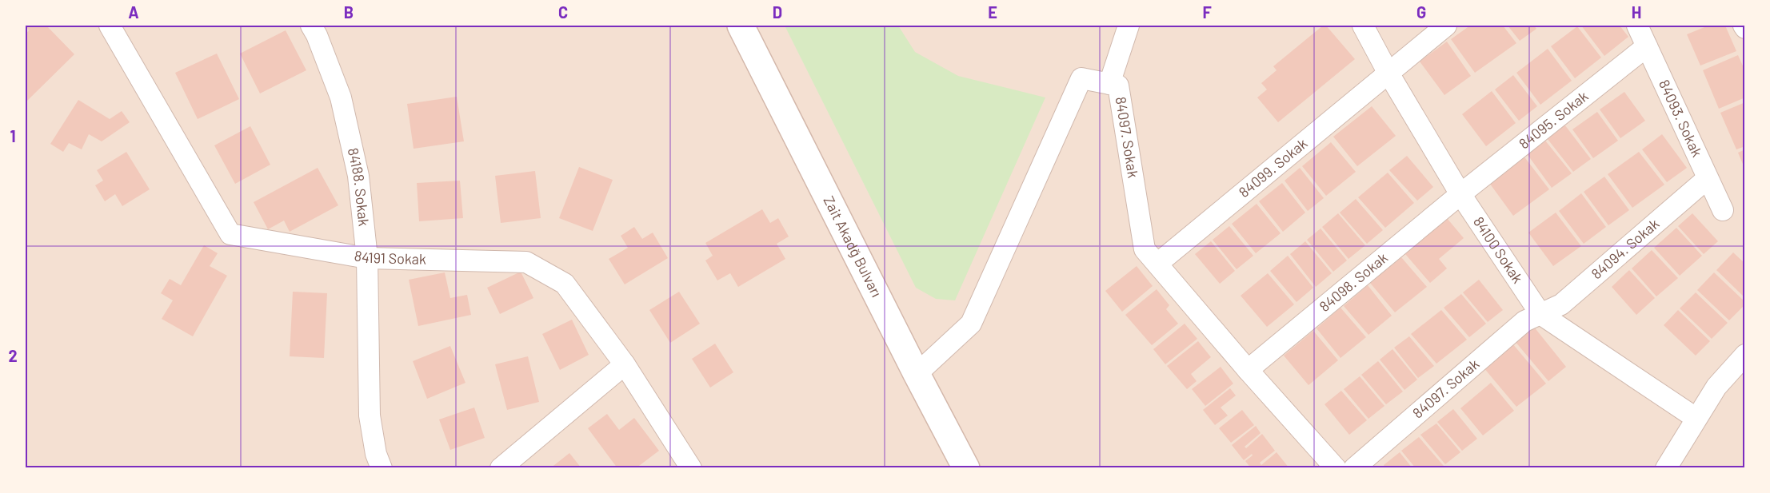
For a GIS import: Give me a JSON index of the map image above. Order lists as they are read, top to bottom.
{
  "streets": {
    "street": [
      "84093. Sokak",
      "84095. Sokak",
      "84097. Sokak",
      "84099. Sokak",
      "84188. Sokak",
      "Zait Akadğ Bulvarı",
      "84094. Sokak",
      "84100 Sokak",
      "84191 Sokak",
      "84098. Sokak"
    ]
  },
  "crossings": [
    ["84093. Sokak", "84095. Sokak"],
    ["84093. Sokak", "84094. Sokak"],
    ["84095. Sokak", "84100 Sokak"],
    ["84095. Sokak", "84098. Sokak"],
    ["84097. Sokak", "84099. Sokak"],
    ["84097. Sokak", "Zait Akadğ Bulvarı"],
    ["84097. Sokak", "84094. Sokak"],
    ["84097. Sokak", "84100 Sokak"],
    ["84097. Sokak", "84098. Sokak"],
    ["84099. Sokak", "84100 Sokak"],
    ["84188. Sokak", "84191 Sokak"],
    ["84094. Sokak", "84100 Sokak"],
    ["84100 Sokak", "84098. Sokak"]
  ],
  "grid": {
    "columns": [
      "A",
      "B",
      "C",
      "D",
      "E",
      "F",
      "G",
      "H"
    ],
    "rows": ["1", "2"]
  }
}
